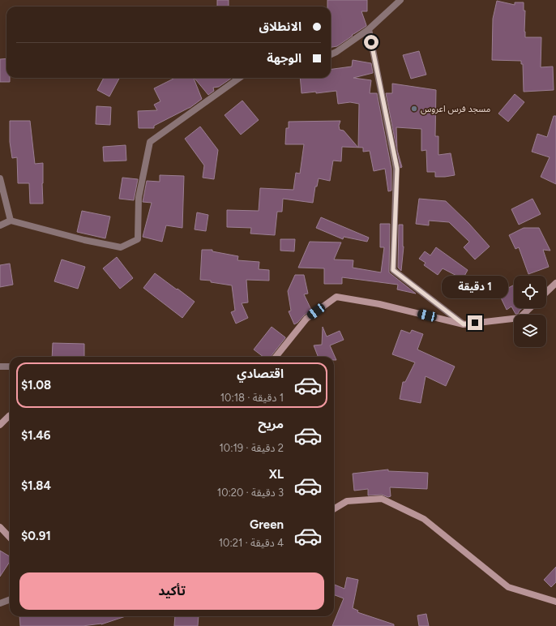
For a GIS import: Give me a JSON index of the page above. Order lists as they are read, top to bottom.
{
  "places": ["مسجد فرس اعروس"],
  "page": {
    "banner": ["الانطلاق", "الوجهة"],
    "bubble": "1 دقيقة",
    "list": [
      {
        "name": "اقتصادي",
        "note": "1 دقيقة · 10:18",
        "value": "$1.08"
      },
      {
        "name": "مريح",
        "note": "2 دقيقة · 10:19",
        "value": "$1.46"
      },
      {
        "name": "XL",
        "note": "3 دقيقة · 10:20",
        "value": "$1.84"
      },
      {
        "name": "Green",
        "note": "4 دقيقة · 10:21",
        "value": "$0.91"
      }
    ],
    "buttons": "تأكيد"
  }
}
